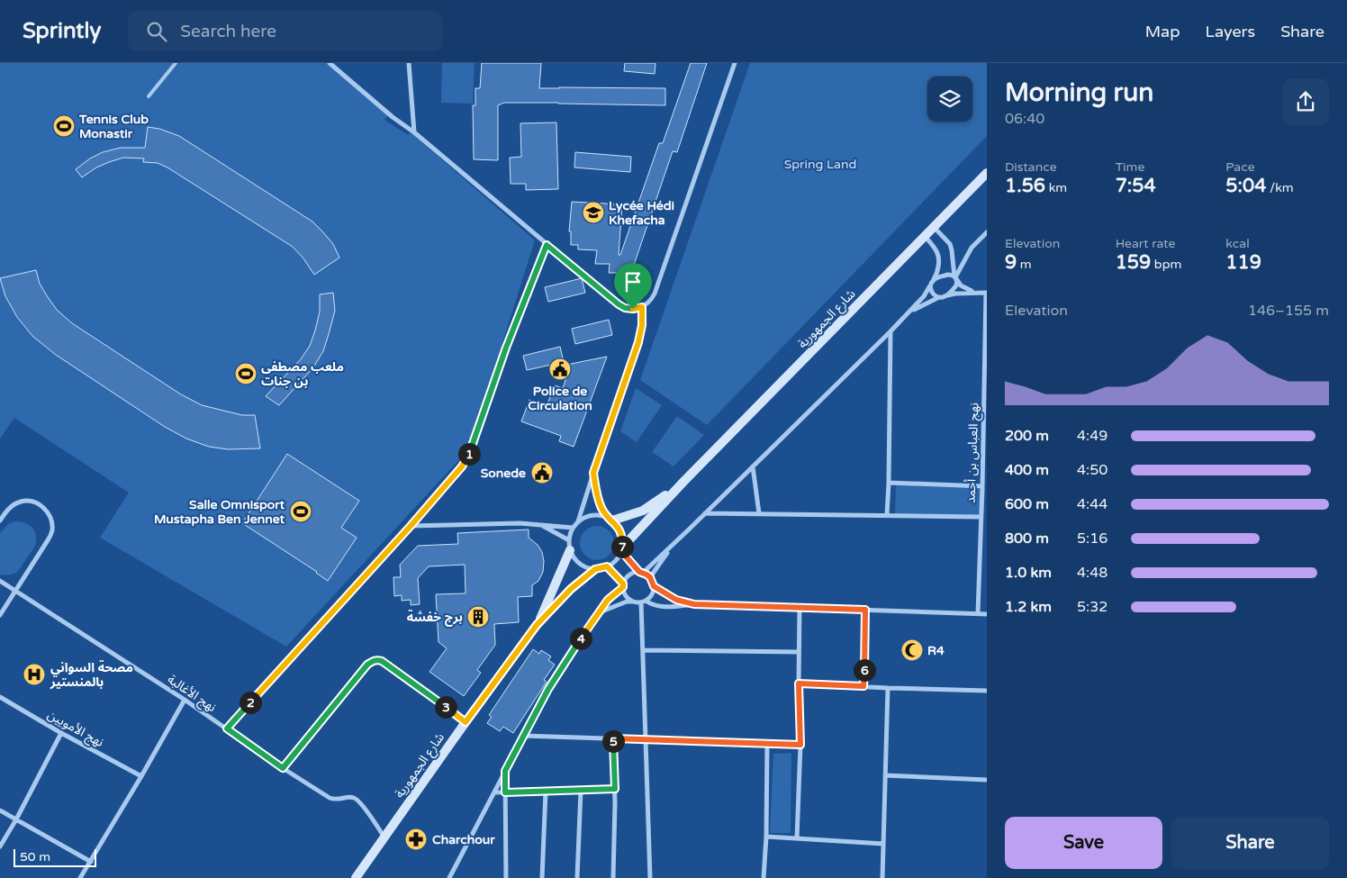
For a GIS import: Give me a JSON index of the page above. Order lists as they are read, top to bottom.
{
  "streets": {
    "street": [
      "شارع الجمهورية",
      "نهج العباس بن أحمد",
      "نهج الأغالبة",
      "نهج الأمويين"
    ]
  },
  "crossings": [
    ["شارع الجمهورية", "نهج الأغالبة"]
  ],
  "parks": ["Spring Land"],
  "places": {
    "sports": ["Tennis Club Monastir", "ملعب مصطفى بن جنات", "Salle Omnisport Mustapha Ben Jennet"],
    "school or university": ["Lycée Hédi Khefacha"],
    "public building": ["Police de Circulation", "Sonede"],
    "building": ["برج خفشة"],
    "mosque": ["R4"],
    "hospital": ["مصحة السواني بالمنستير"],
    "pharmacy": ["Charchour"]
  },
  "scale_bar": "50 m",
  "page": {
    "header": "Sprintly",
    "search": "Search here",
    "nav": ["Map", "Layers", "Share"],
    "heading": ["Morning run", "06:40"],
    "stats": [
      ["Distance", "1.56 km"],
      ["Time", "7:54"],
      ["Pace", "5:04 /km"],
      ["Elevation", "9 m"],
      ["Heart rate", "159 bpm"],
      ["kcal", "119"]
    ],
    "chart": ["Elevation", "146–155 m"],
    "list": [
      {
        "name": "200 m",
        "note": "4:49"
      },
      {
        "name": "400 m",
        "note": "4:50"
      },
      {
        "name": "600 m",
        "note": "4:44"
      },
      {
        "name": "800 m",
        "note": "5:16"
      },
      {
        "name": "1.0 km",
        "note": "4:48"
      },
      {
        "name": "1.2 km",
        "note": "5:32"
      }
    ],
    "pins": [
      "1",
      "7",
      "4",
      "6",
      "2",
      "3",
      "5"
    ],
    "buttons": ["Save", "Share"],
    "scale": "50 m"
  }
}
